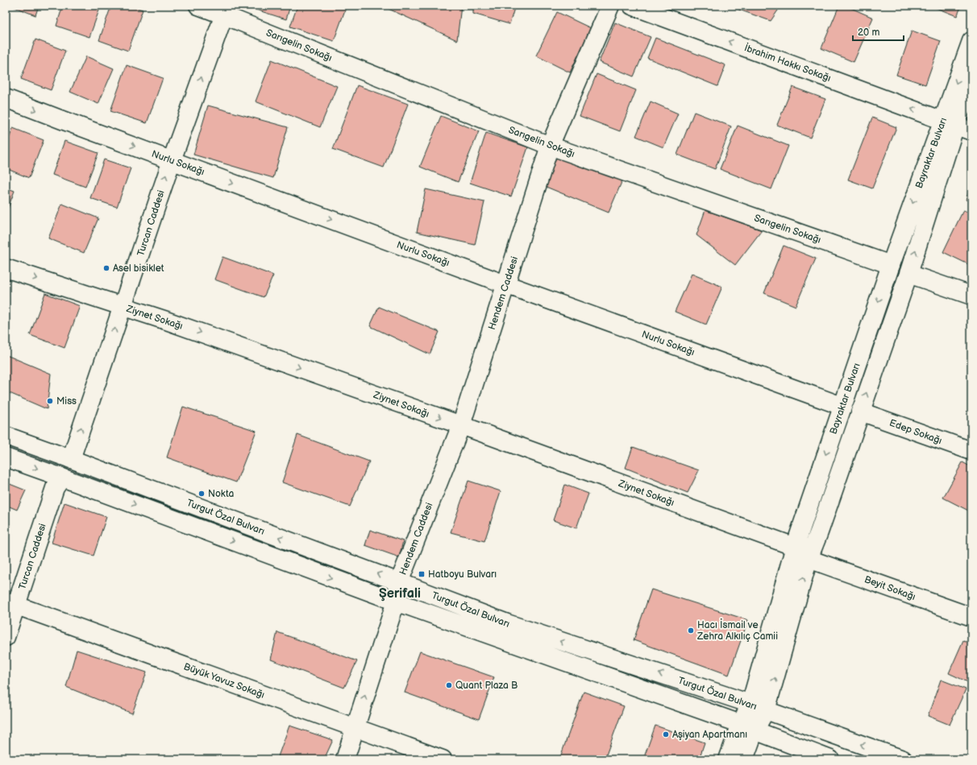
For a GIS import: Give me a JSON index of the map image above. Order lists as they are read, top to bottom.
{
  "streets": {
    "street": [
      "Sarıgelin Sokağı",
      "İbrahim Hakkı Sokağı",
      "Bayraktar Bulvarı",
      "Nurlu Sokağı",
      "Turcan Caddesi",
      "Hendem Caddesi",
      "Ziynet Sokağı",
      "Edep Sokağı",
      "Turgut Özal Bulvarı",
      "Beyit Sokağı",
      "Büyük Yavuz Sokağı"
    ]
  },
  "crossings": [
    ["Sarıgelin Sokağı", "Bayraktar Bulvarı"],
    ["Sarıgelin Sokağı", "Turcan Caddesi"],
    ["Sarıgelin Sokağı", "Hendem Caddesi"],
    ["İbrahim Hakkı Sokağı", "Bayraktar Bulvarı"],
    ["Bayraktar Bulvarı", "Nurlu Sokağı"],
    ["Bayraktar Bulvarı", "Ziynet Sokağı"],
    ["Bayraktar Bulvarı", "Edep Sokağı"],
    ["Bayraktar Bulvarı", "Turgut Özal Bulvarı"],
    ["Bayraktar Bulvarı", "Beyit Sokağı"],
    ["Nurlu Sokağı", "Turcan Caddesi"],
    ["Nurlu Sokağı", "Hendem Caddesi"],
    ["Turcan Caddesi", "Ziynet Sokağı"],
    ["Turcan Caddesi", "Turgut Özal Bulvarı"],
    ["Turcan Caddesi", "Büyük Yavuz Sokağı"],
    ["Hendem Caddesi", "Ziynet Sokağı"],
    ["Hendem Caddesi", "Turgut Özal Bulvarı"]
  ],
  "one_way": [
    "İbrahim Hakkı Sokağı",
    "Nurlu Sokağı",
    "Turcan Caddesi",
    "Ziynet Sokağı"
  ],
  "districts": ["Şerifali"],
  "places": {
    "other": [
      "Asel bisiklet",
      "Miss",
      "Nokta",
      "Hacı İsmail ve Zehra Alkılıç Camii",
      "Quant Plaza B",
      "Aşiyan Apartmanı"
    ],
    "transit": ["Hatboyu Bulvarı"]
  },
  "scale_bar": "20 m"
}
